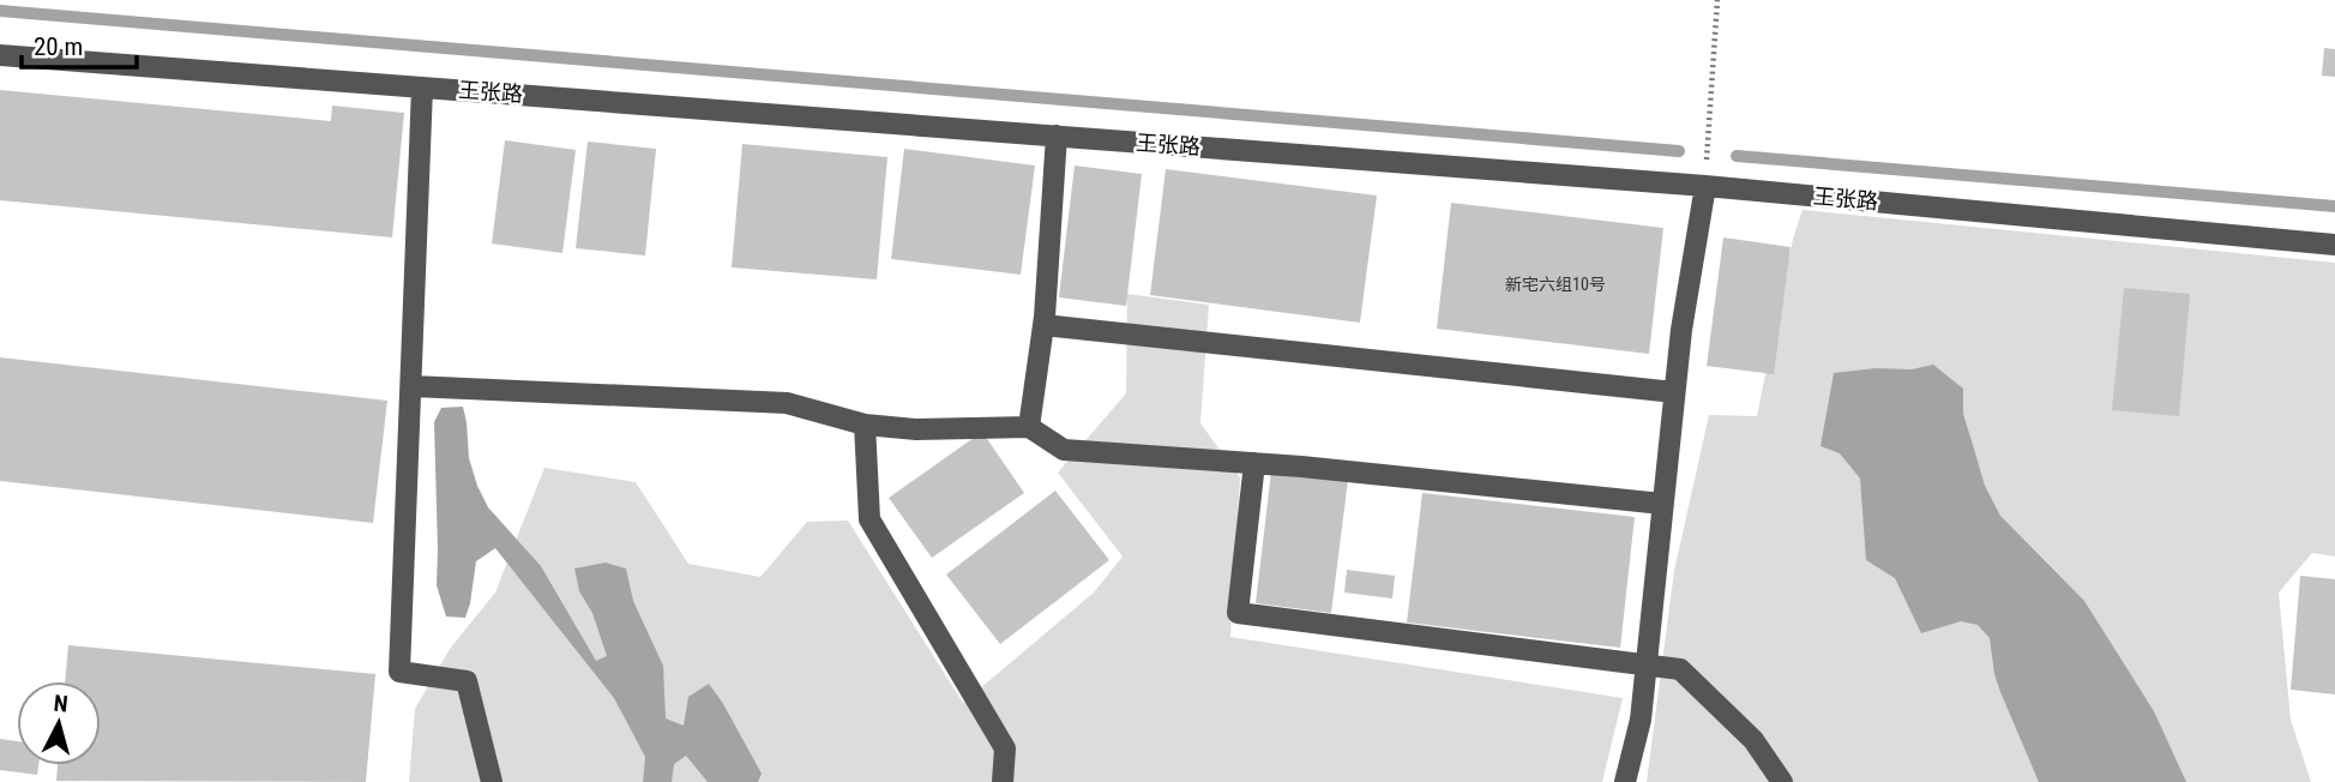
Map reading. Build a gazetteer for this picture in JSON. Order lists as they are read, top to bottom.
{
  "streets": {
    "street": ["王张路"]
  },
  "house_numbers": ["新宅六组10号"],
  "scale_bar": "20 m",
  "north": "top"
}
